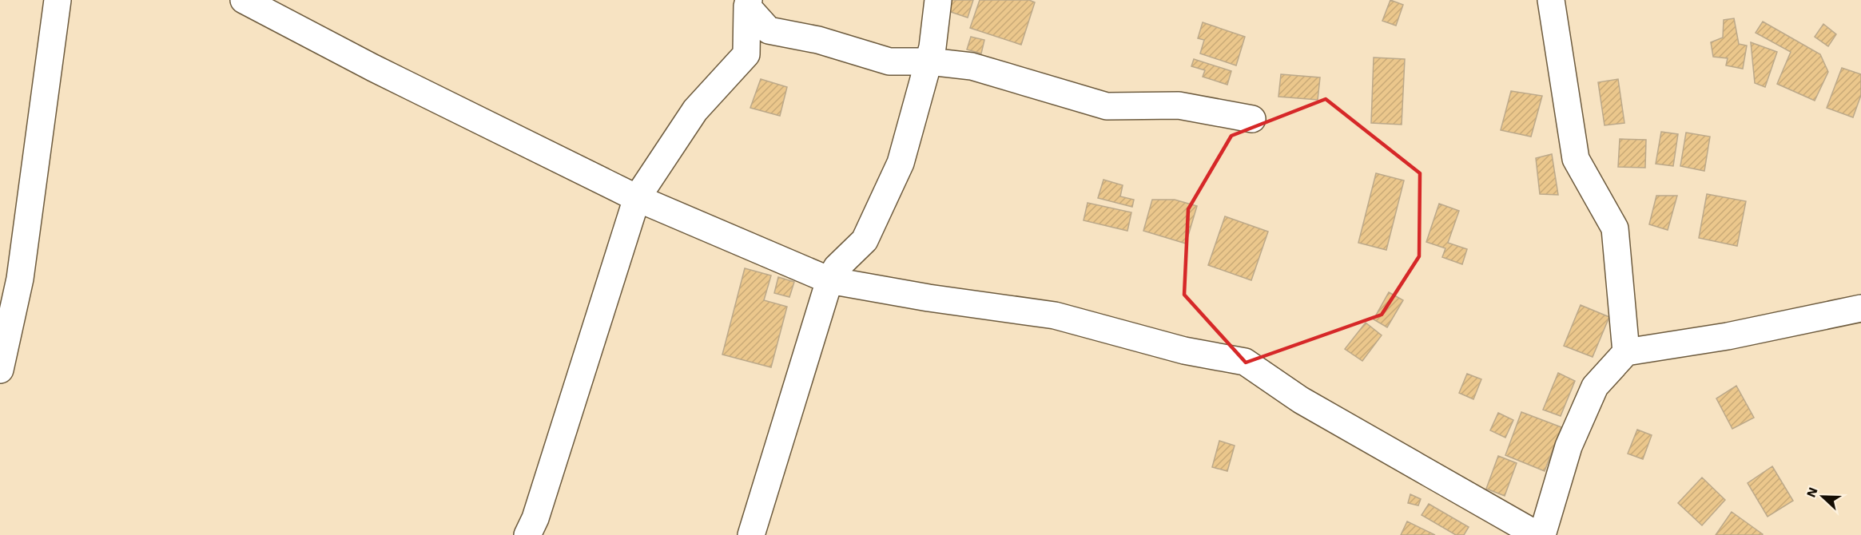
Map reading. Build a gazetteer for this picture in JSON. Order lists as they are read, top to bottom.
{
  "north": "left"
}
